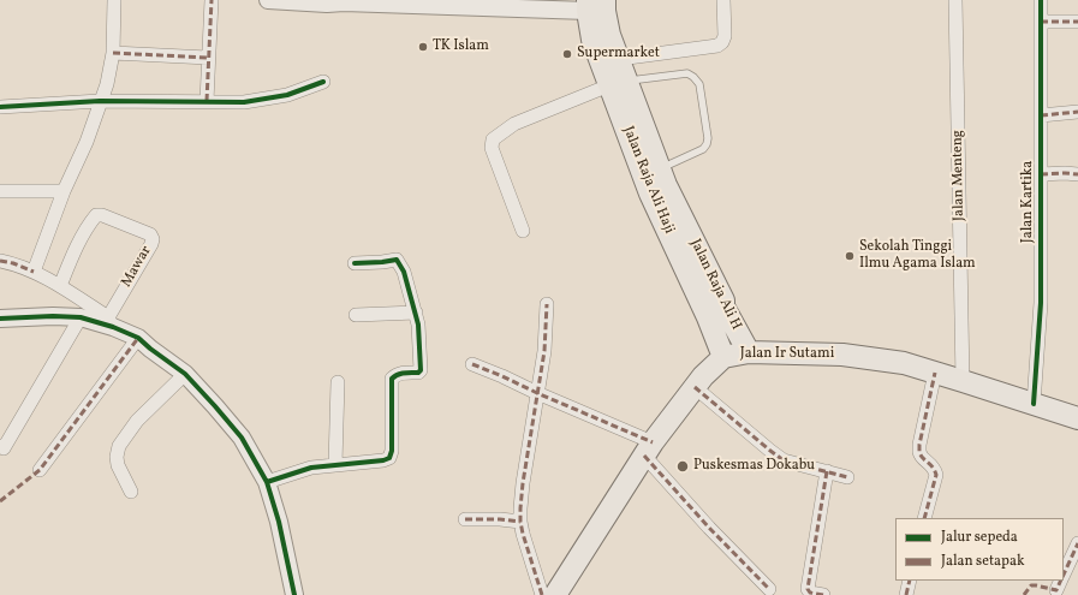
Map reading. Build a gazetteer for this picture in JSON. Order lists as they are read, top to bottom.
{
  "streets": {
    "main road": ["Jalan Raja Ali Haji", "Jalan Raja Ali H", "Jalan Ir Sutami"],
    "street": ["Jalan Menteng", "Jalan Kartika", "Mawar"]
  },
  "crossings": [
    ["Jalan Menteng", "Jalan Ir Sutami"],
    ["Jalan Raja Ali Haji", "Jalan Raja Ali H"],
    ["Jalan Raja Ali Haji", "Jalan Ir Sutami"],
    ["Jalan Kartika", "Jalan Ir Sutami"],
    ["Jalan Raja Ali H", "Jalan Ir Sutami"]
  ],
  "places": [
    "TK Islam",
    "Supermarket",
    "Sekolah Tinggi Ilmu Agama Islam",
    "Puskesmas Dokabu"
  ],
  "legend": ["Jalur sepeda", "Jalan setapak"]
}
